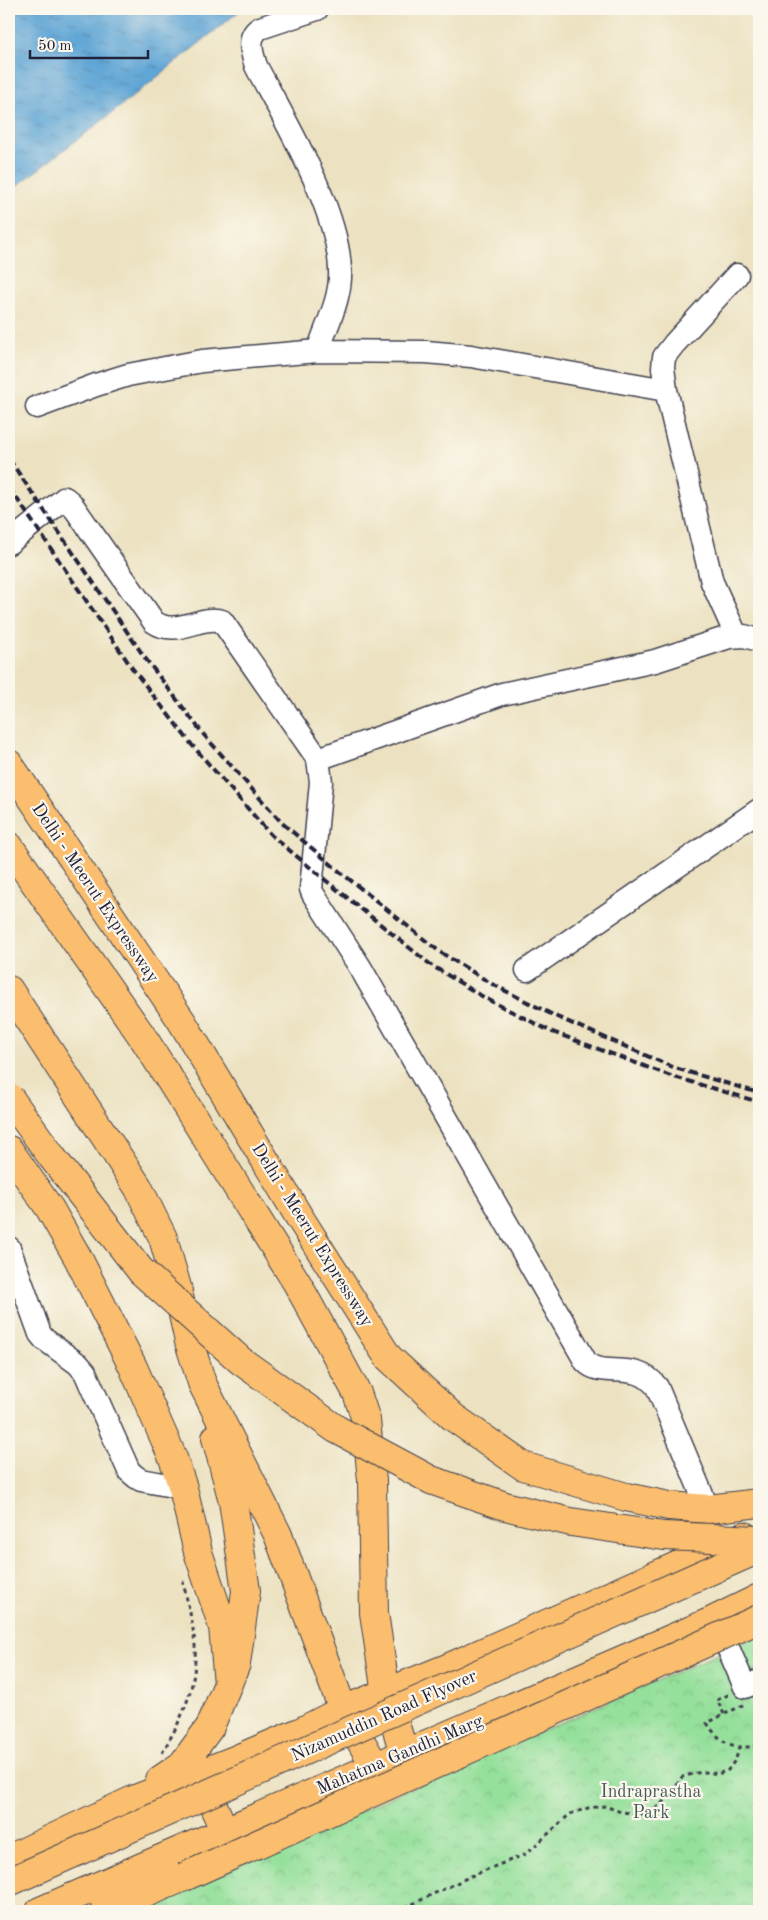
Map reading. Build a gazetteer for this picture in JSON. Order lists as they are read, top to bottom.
{
  "streets": {
    "highway": ["Delhi - Meerut Expressway", "Nizamuddin Road Flyover", "Mahatma Gandhi Marg"]
  },
  "parks": ["Indraprastha Park"],
  "scale_bar": "50 m"
}
